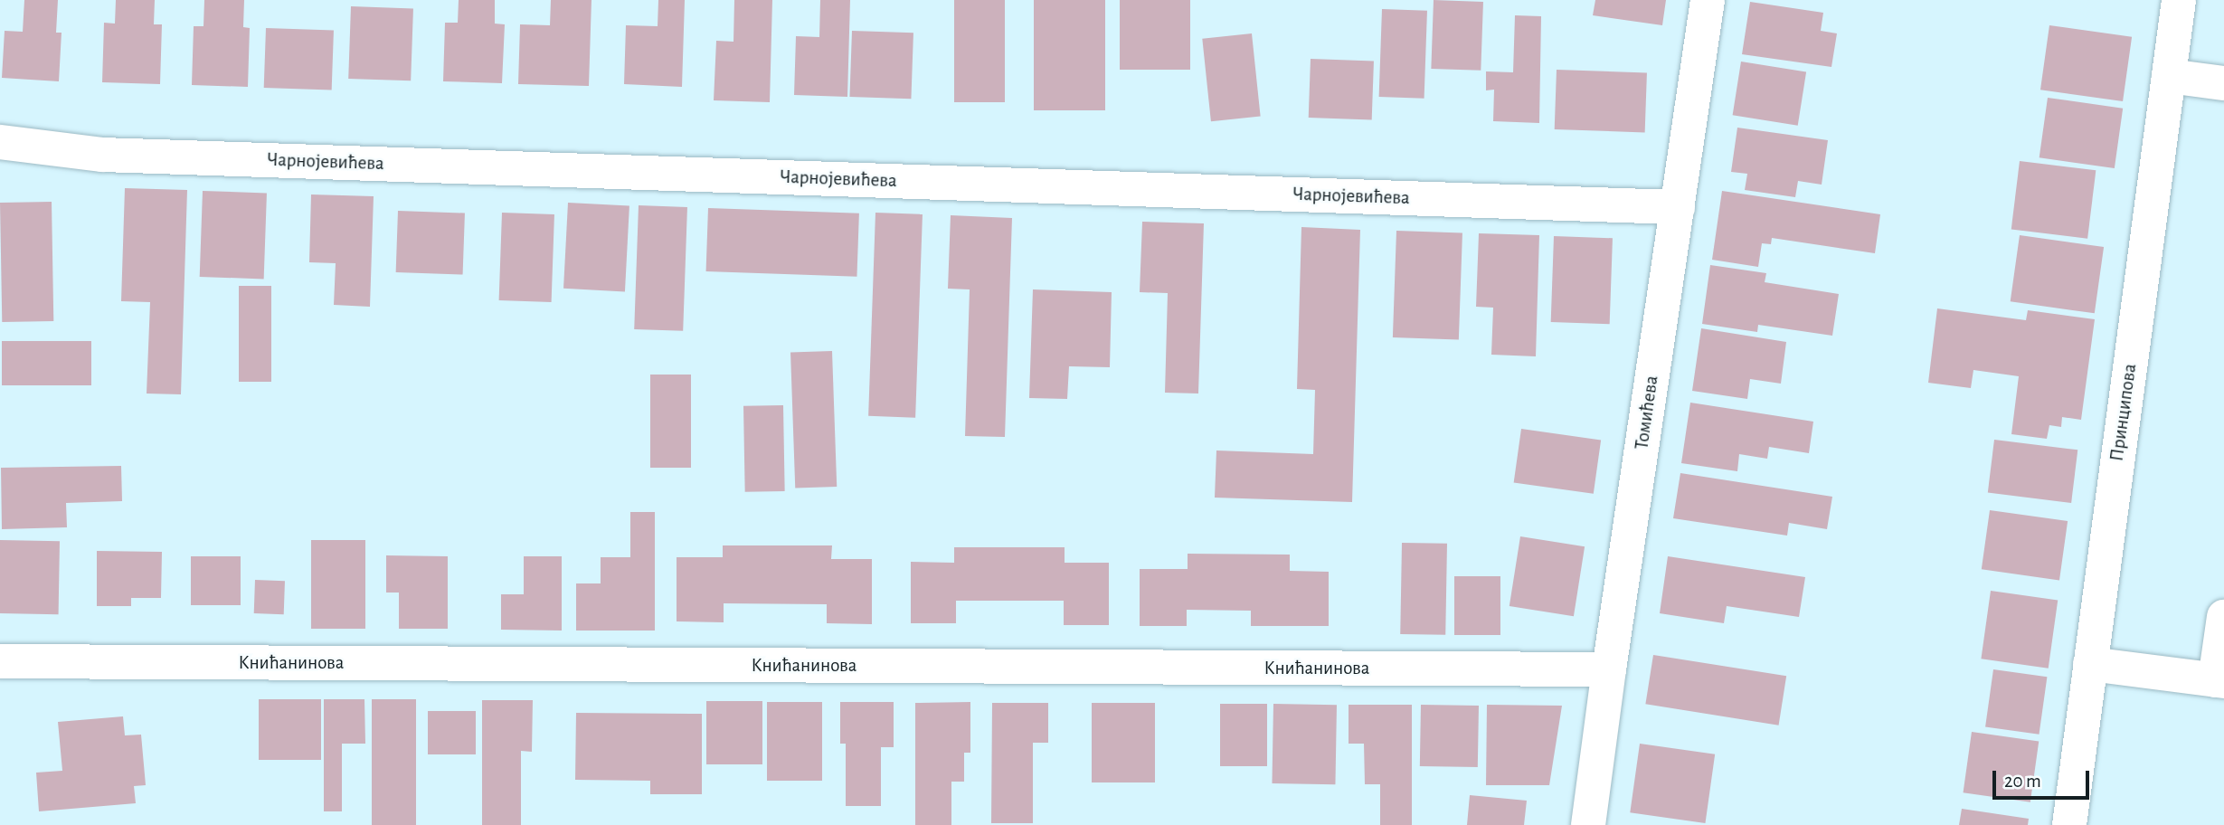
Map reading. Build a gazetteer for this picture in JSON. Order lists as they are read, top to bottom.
{
  "streets": {
    "street": [
      "Чарнојевићева",
      "Томићева",
      "Принципова",
      "Книћанинова"
    ]
  },
  "crossings": [
    ["Чарнојевићева", "Томићева"],
    ["Томићева", "Книћанинова"]
  ],
  "scale_bar": "20 m"
}
